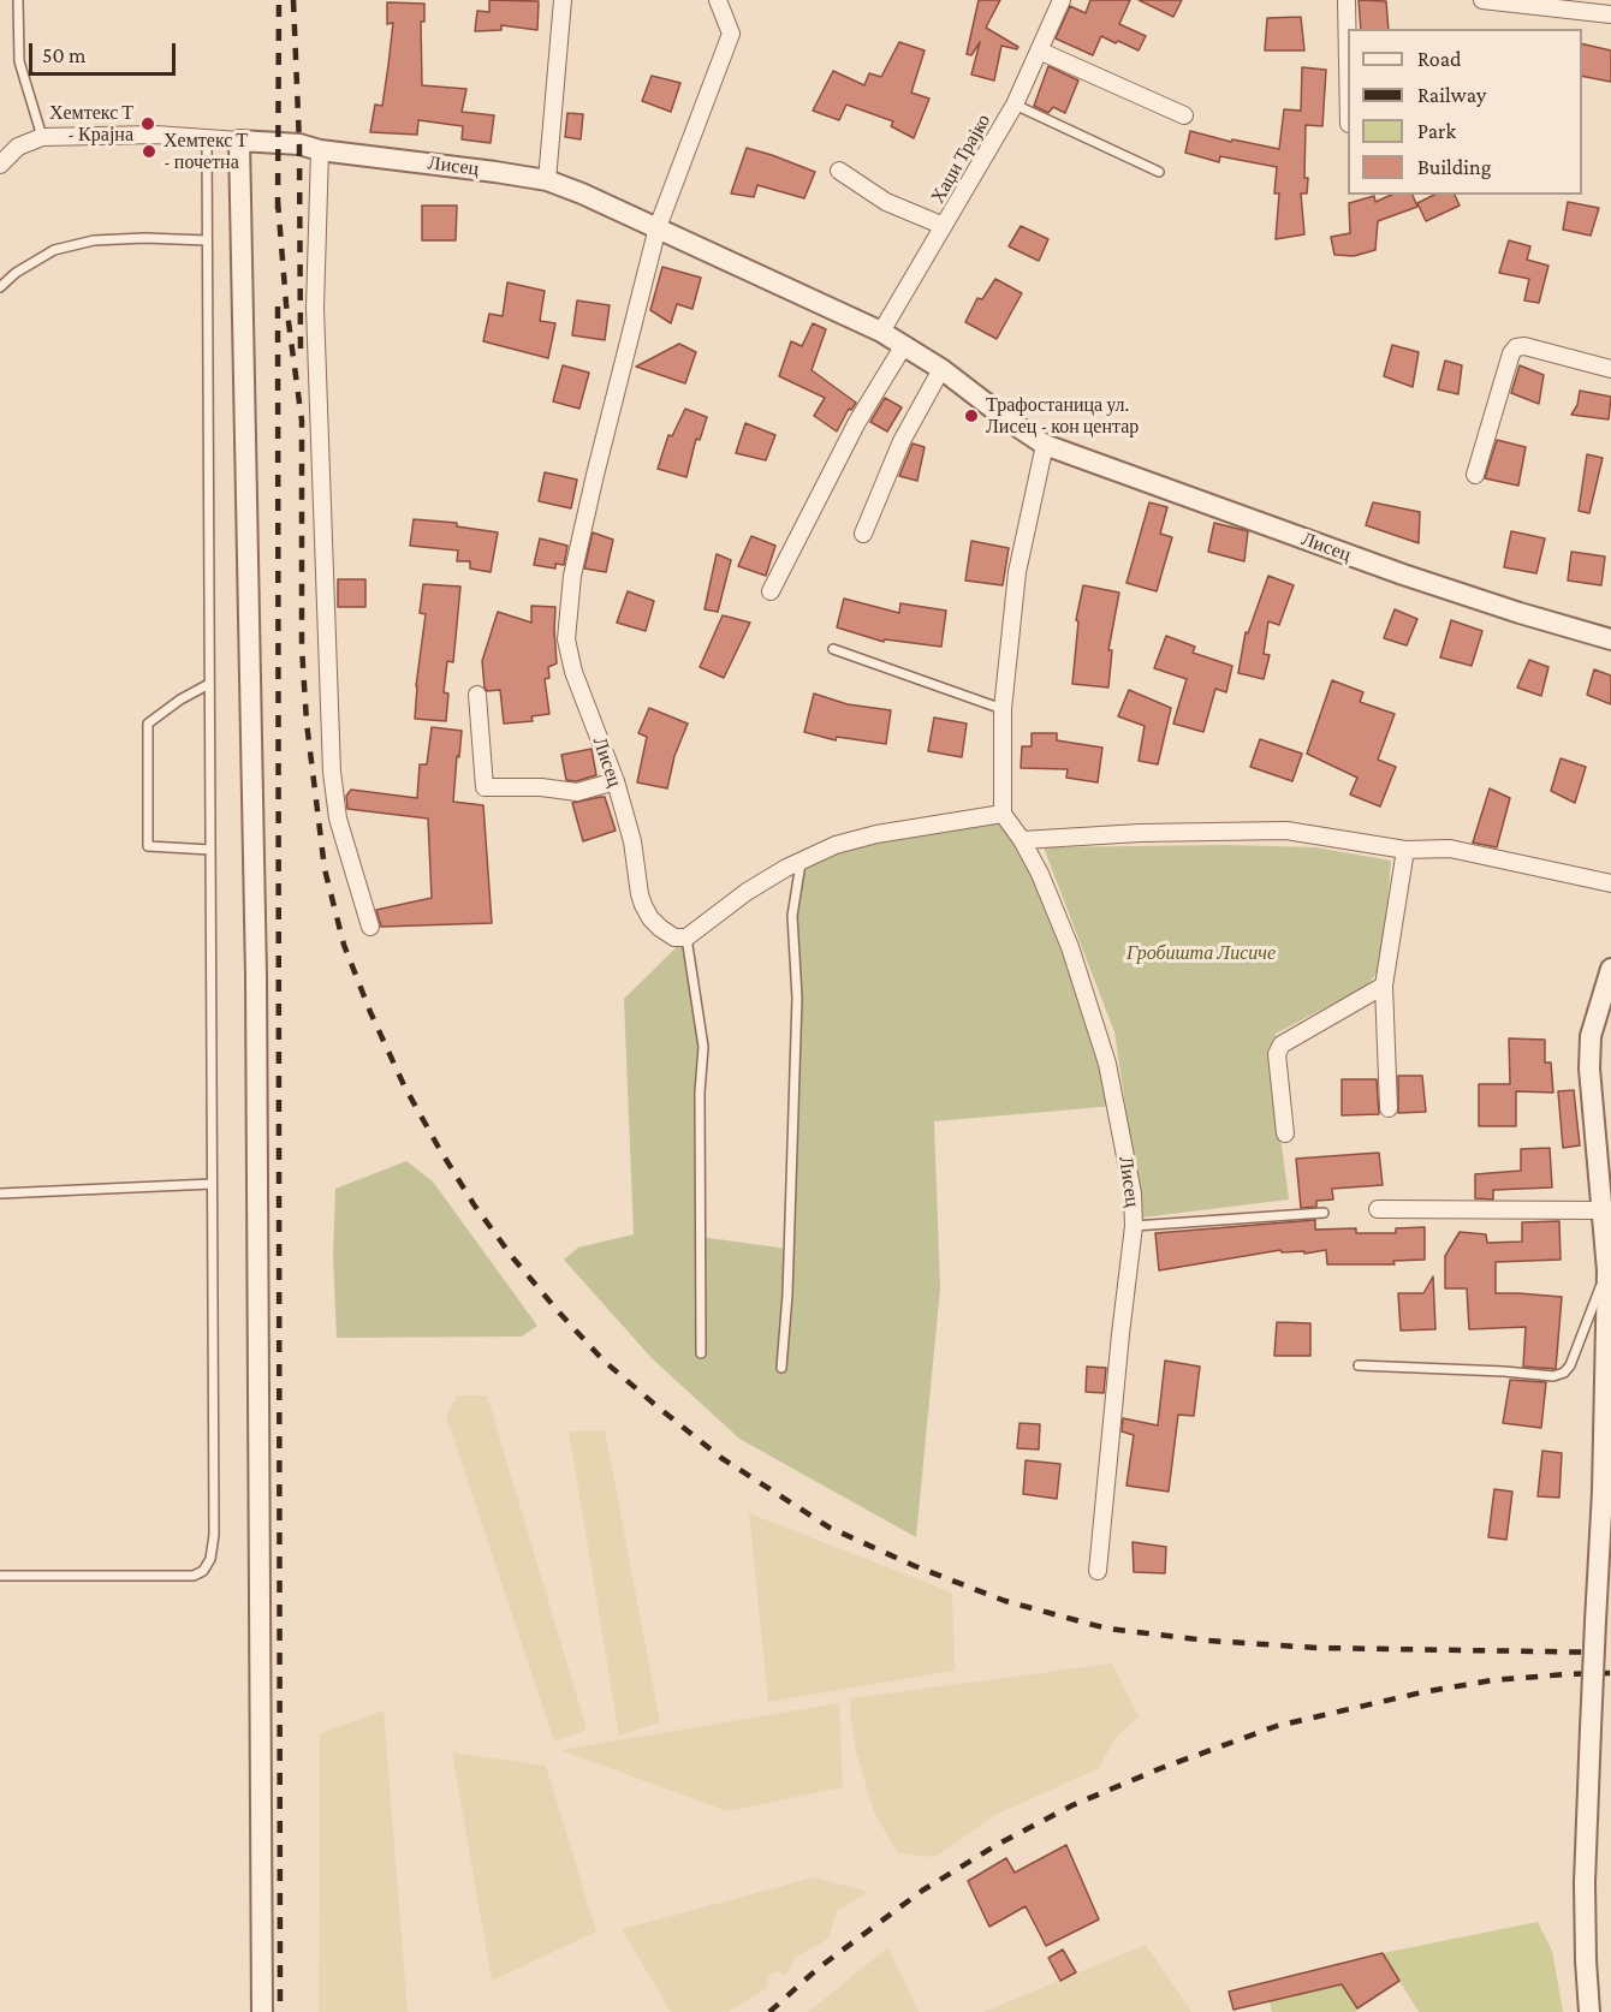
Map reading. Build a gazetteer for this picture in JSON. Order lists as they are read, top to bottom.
{
  "streets": {
    "street": ["Хаџи Трајко", "Лисец"]
  },
  "crossings": [
    ["Хаџи Трајко", "Лисец"]
  ],
  "parks": ["Гробишта Лисиче"],
  "places": ["Хемтекс Т - Крајна", "Хемтекс Т - почетна", "Трафостаница ул. Лисец - кон центар"],
  "legend": [
    "Road",
    "Railway",
    "Park",
    "Building"
  ],
  "scale_bar": "50 m"
}
